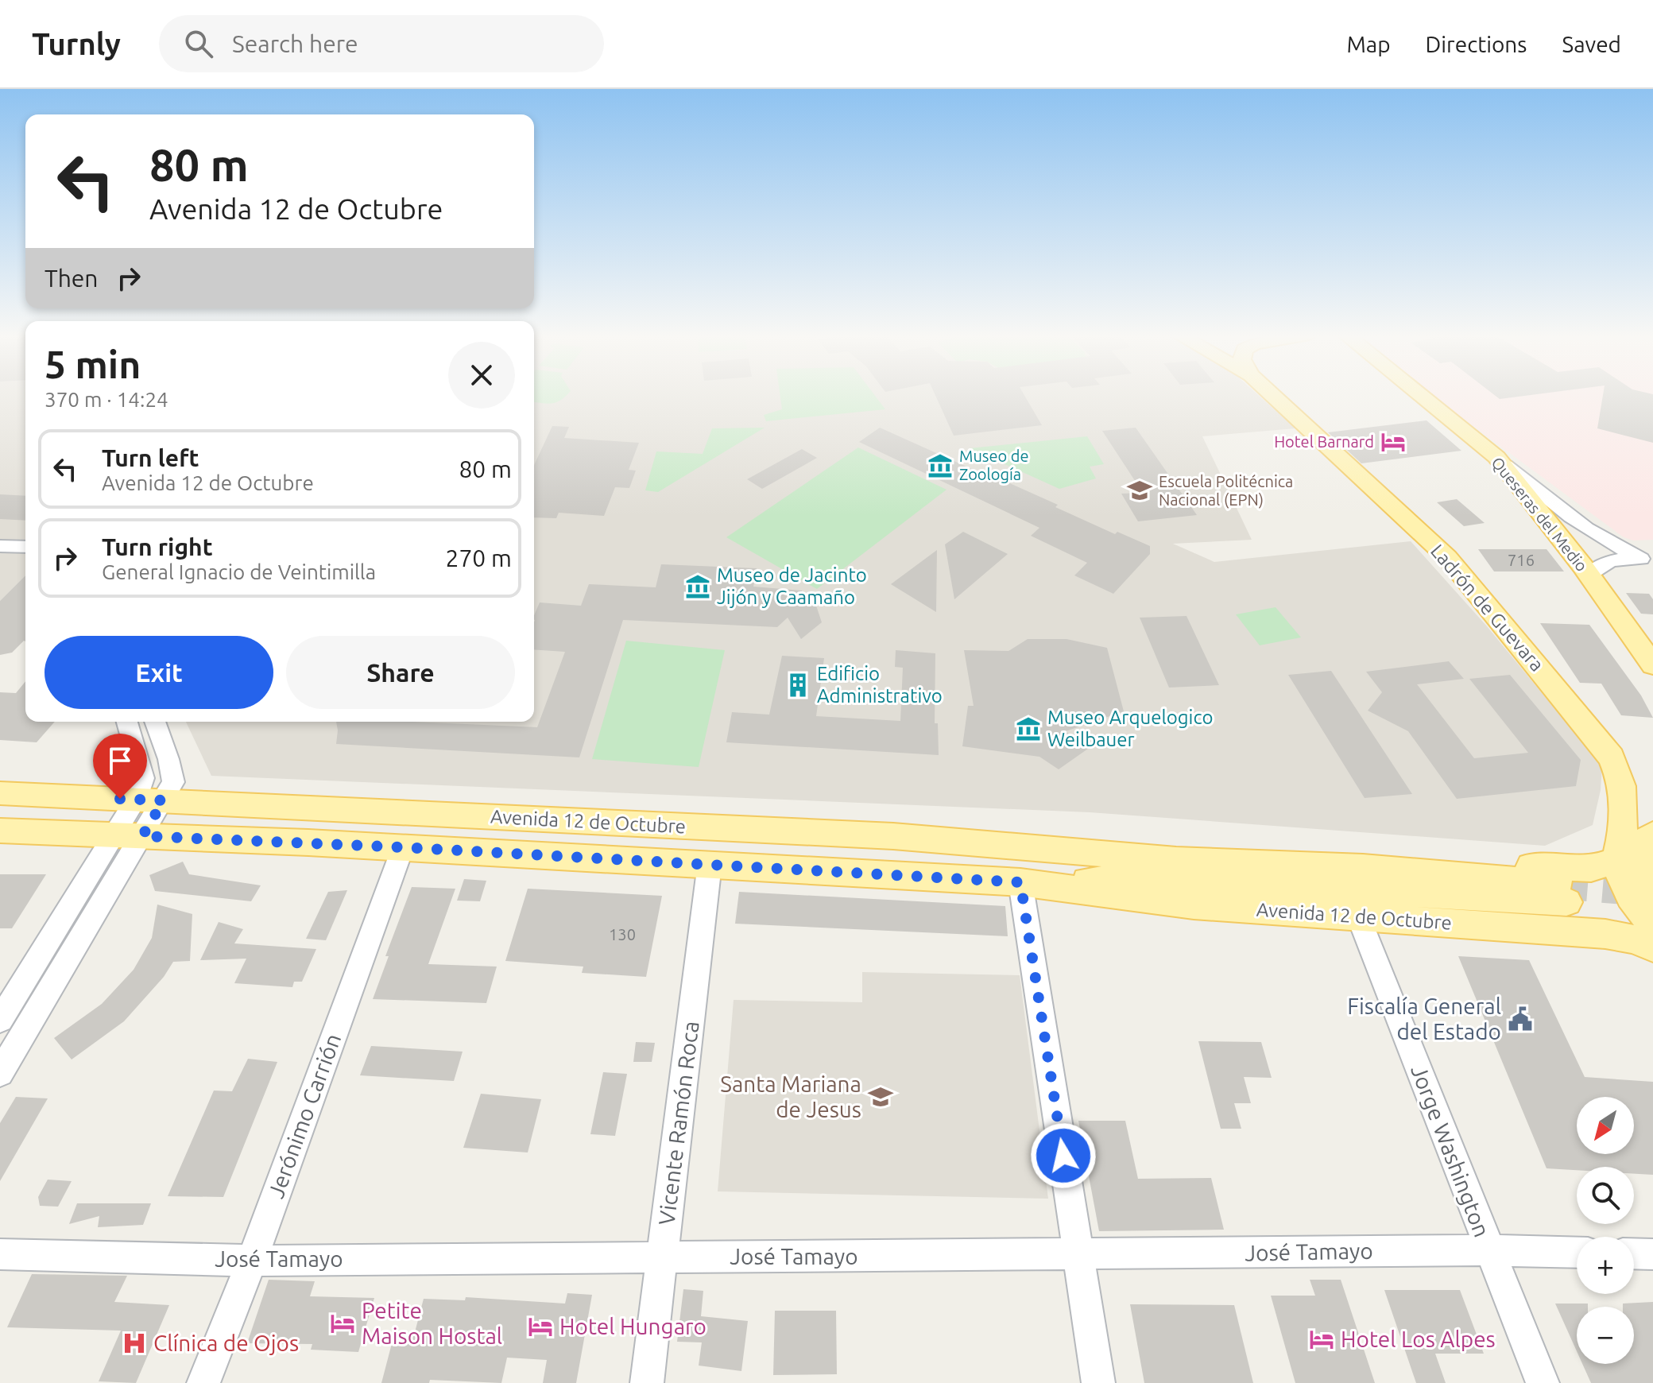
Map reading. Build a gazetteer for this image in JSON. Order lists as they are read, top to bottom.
{
  "streets": {
    "main road": ["Queseras del Medio", "Ladrón de Guevara", "Avenida 12 de Octubre"],
    "street": [
      "Jerónimo Carrión",
      "Vicente Ramón Roca",
      "Jorge Washington",
      "José Tamayo"
    ]
  },
  "crossings": [
    ["Ladrón de Guevara", "Avenida 12 de Octubre"],
    ["Avenida 12 de Octubre", "Jerónimo Carrión"],
    ["Avenida 12 de Octubre", "Vicente Ramón Roca"],
    ["Avenida 12 de Octubre", "Jorge Washington"],
    ["Jerónimo Carrión", "José Tamayo"],
    ["Vicente Ramón Roca", "José Tamayo"],
    ["Jorge Washington", "José Tamayo"]
  ],
  "places": {
    "hotel": [
      "Hotel Barnard",
      "Petite Maison Hostal",
      "Hotel Hungaro",
      "Hotel Los Alpes"
    ],
    "museum": ["Museo de Zoología", "Museo de Jacinto Jijón y Caamaño", "Museo Arquelogico Weilbauer"],
    "school or university": ["Escuela Politécnica Nacional (EPN)", "Santa Mariana de Jesus"],
    "building": ["Edificio Administrativo"],
    "public building": ["Fiscalía General del Estado"],
    "hospital": ["Clínica de Ojos"]
  },
  "house_numbers": ["716", "130"],
  "north": "bottom left",
  "page": {
    "header": "Turnly",
    "search": "Search here",
    "nav": ["Map", "Directions", "Saved"],
    "turn": ["80 m", "Avenida 12 de Octubre"],
    "then": "Then",
    "heading": ["5 min", "370 m · 14:24"],
    "list": [
      {
        "name": "Turn left",
        "note": "Avenida 12 de Octubre",
        "value": "80 m"
      },
      {
        "name": "Turn right",
        "note": "General Ignacio de Veintimilla",
        "value": "270 m"
      }
    ],
    "buttons": ["Exit", "Share"],
    "map_buttons": ["+", "−"]
  }
}
